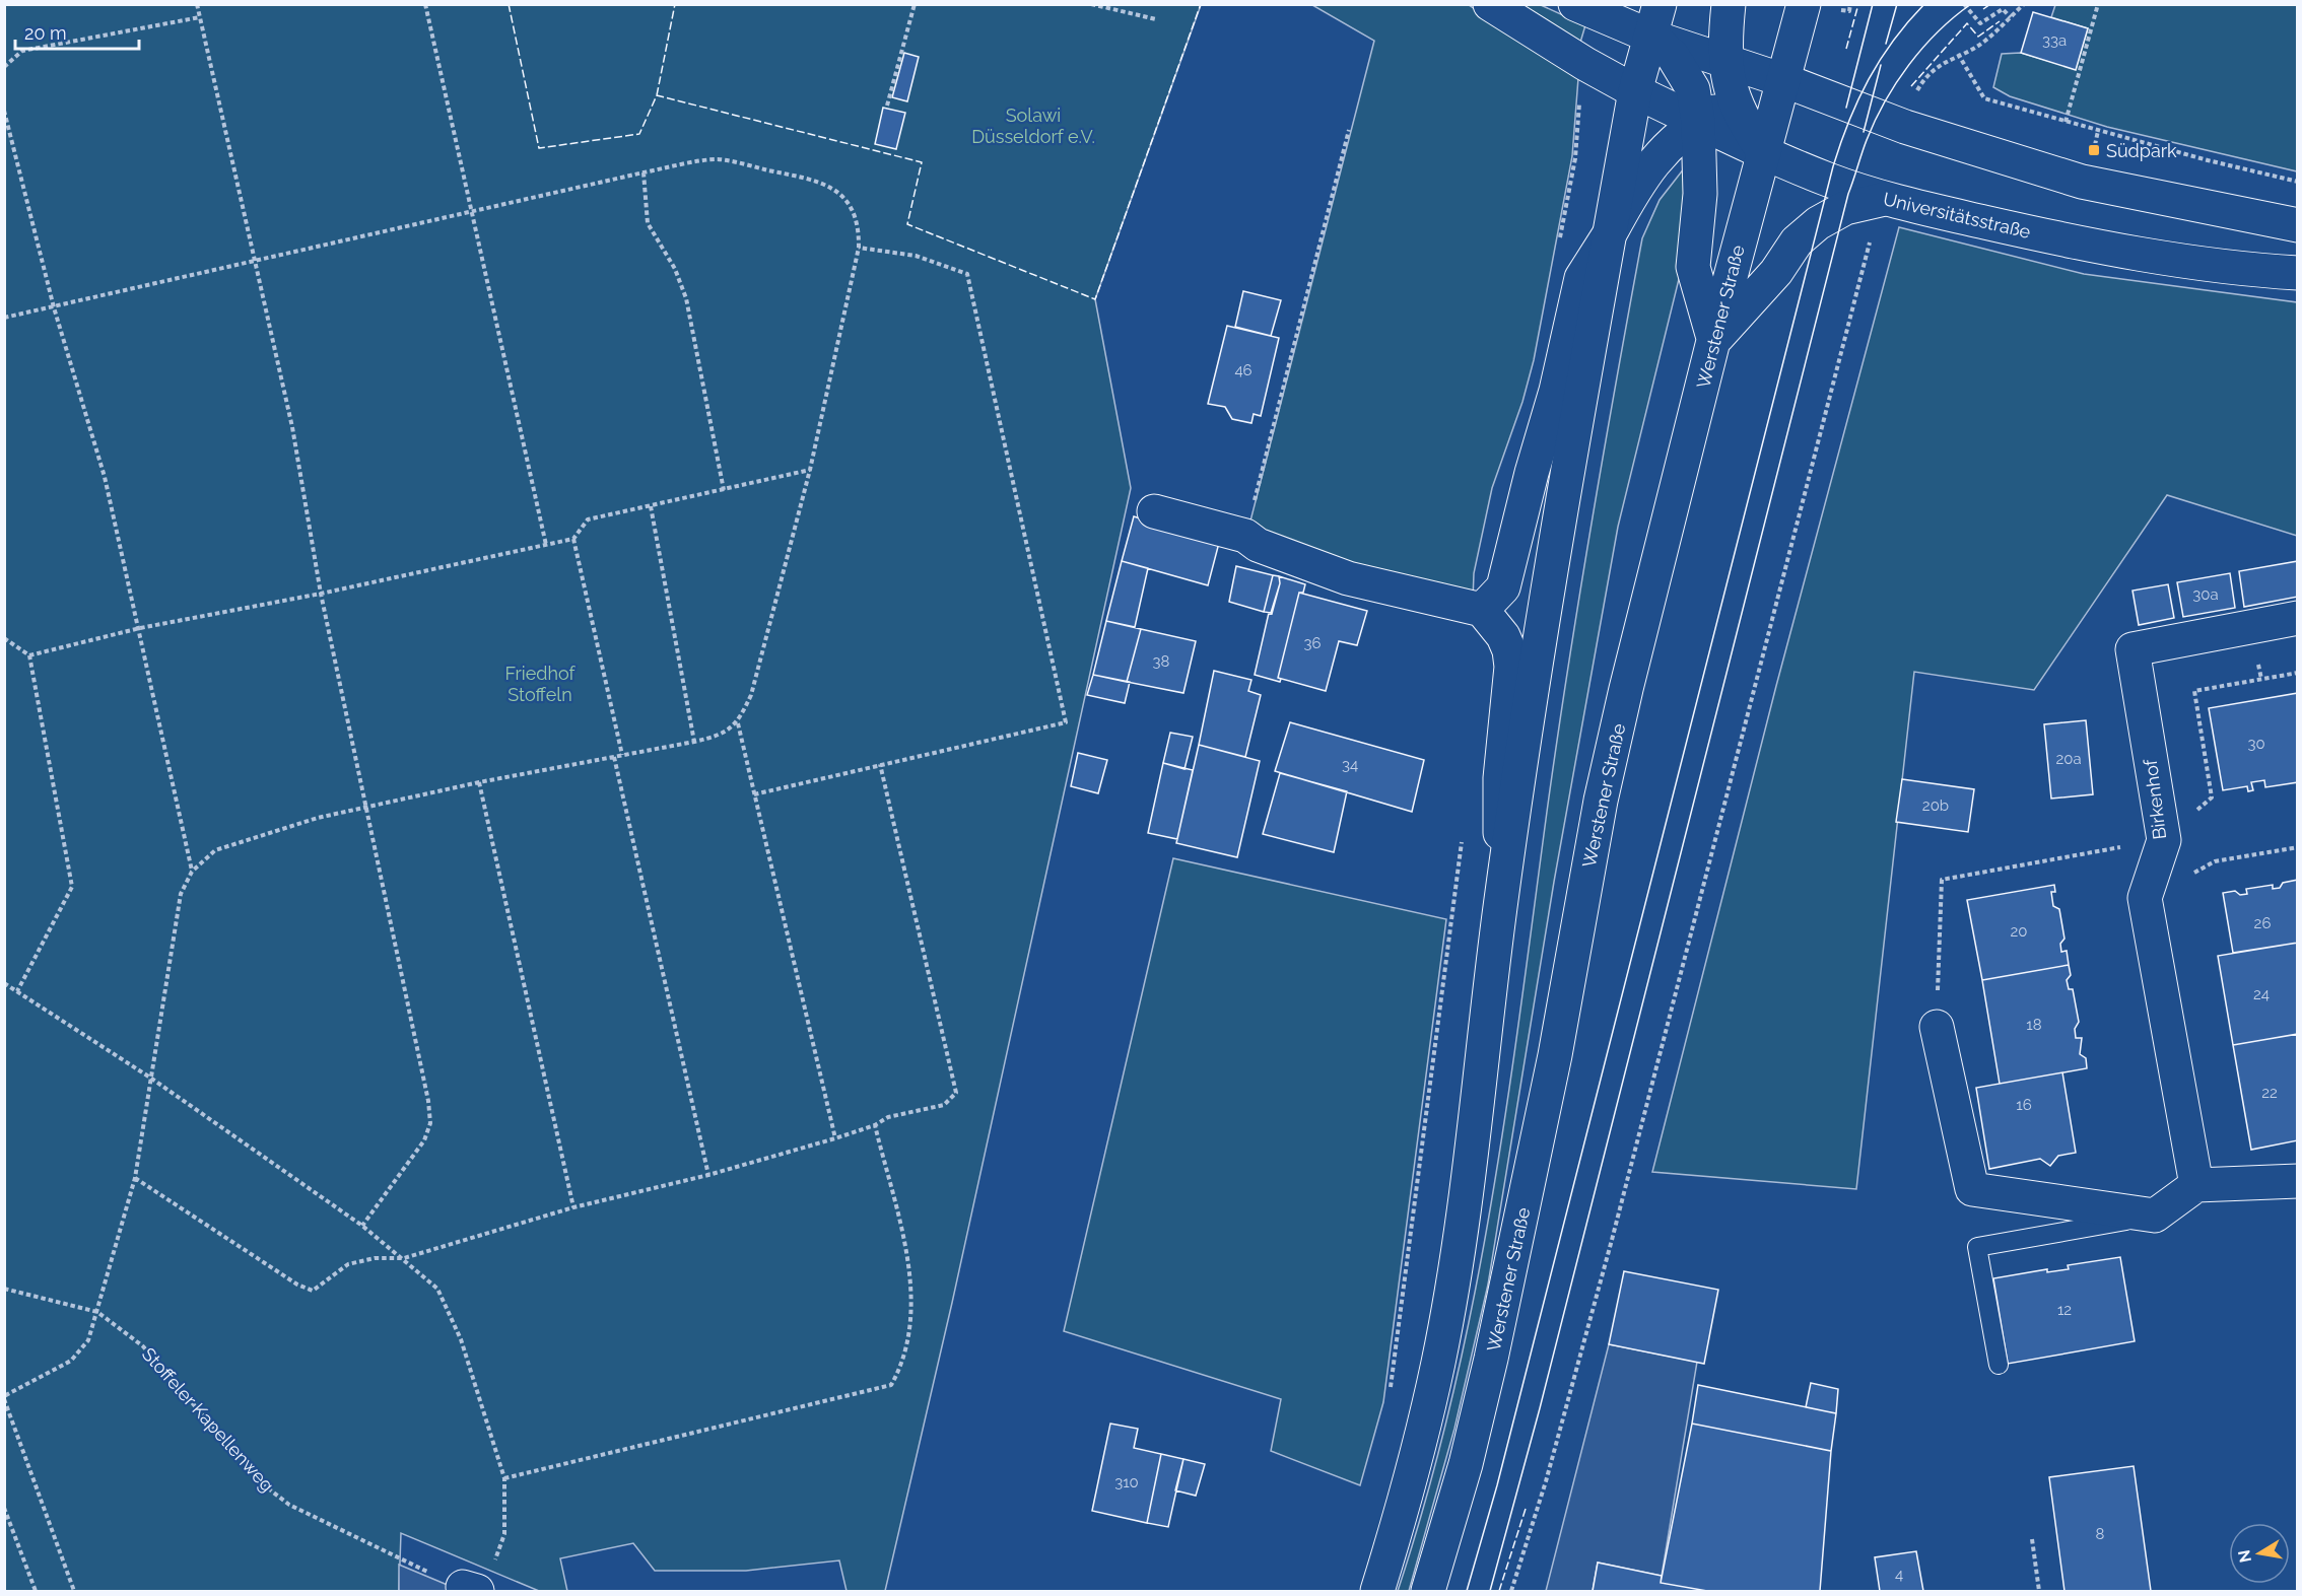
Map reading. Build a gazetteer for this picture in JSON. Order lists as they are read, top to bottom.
{
  "streets": {
    "street": ["Universitätsstraße", "Werstener Straße", "Birkenhof"],
    "path": ["Stoffeler Kapellenweg"]
  },
  "crossings": [
    ["Universitätsstraße", "Werstener Straße"]
  ],
  "parks": ["Solawi Düsseldorf e.V.", "Friedhof Stoffeln"],
  "places": {
    "transit": ["Südpark"]
  },
  "house_numbers": [
    "33a",
    "46",
    "30a",
    "36",
    "38",
    "30",
    "20a",
    "34",
    "20b",
    "26",
    "20",
    "24",
    "18",
    "22",
    "16",
    "12",
    "310",
    "8",
    "4"
  ],
  "scale_bar": "20 m",
  "north": "left"
}
